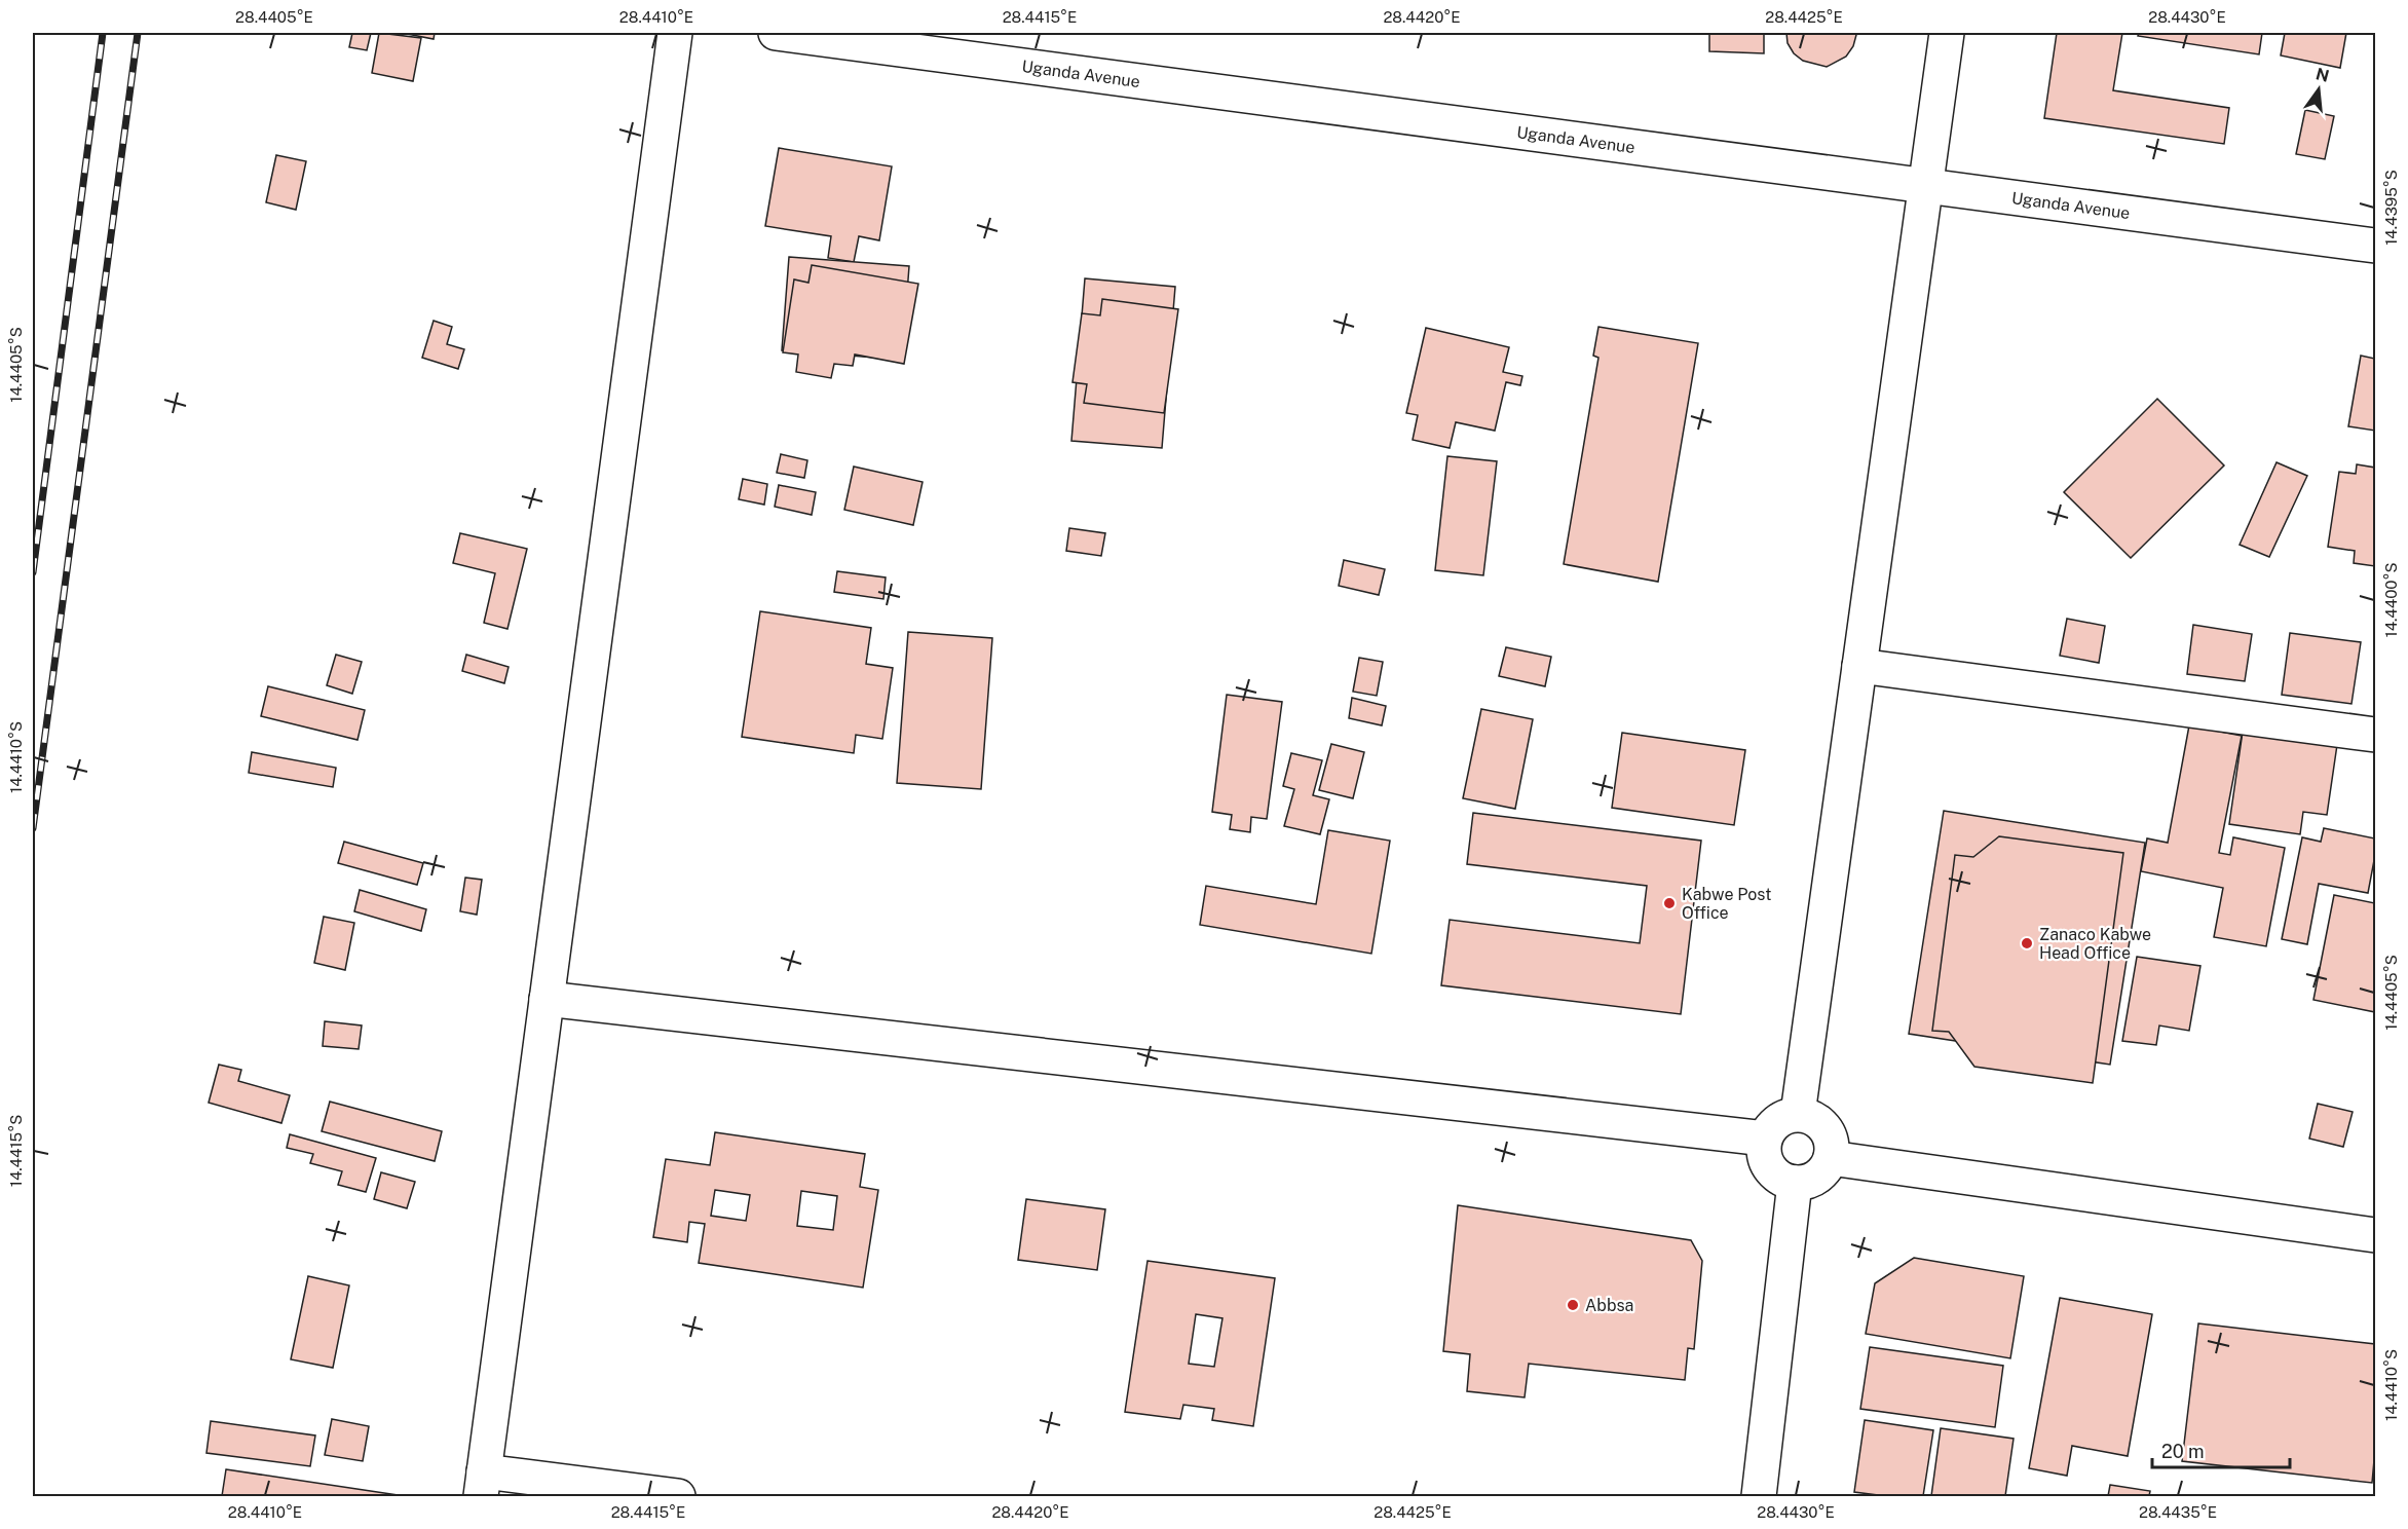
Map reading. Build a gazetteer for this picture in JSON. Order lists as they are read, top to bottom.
{
  "streets": {
    "street": ["Uganda Avenue"]
  },
  "places": ["Kabwe Post Office", "Zanaco Kabwe Head Office", "Abbsa"],
  "scale_bar": "20 m",
  "north": "top",
  "coordinates": [
    "28.4405°E",
    "28.4410°E",
    "28.4415°E",
    "28.4420°E",
    "28.4425°E",
    "28.4430°E",
    "14.4395°S",
    "14.4405°S",
    "14.4400°S",
    "14.4410°S",
    "14.4415°S",
    "28.4435°E"
  ]
}
